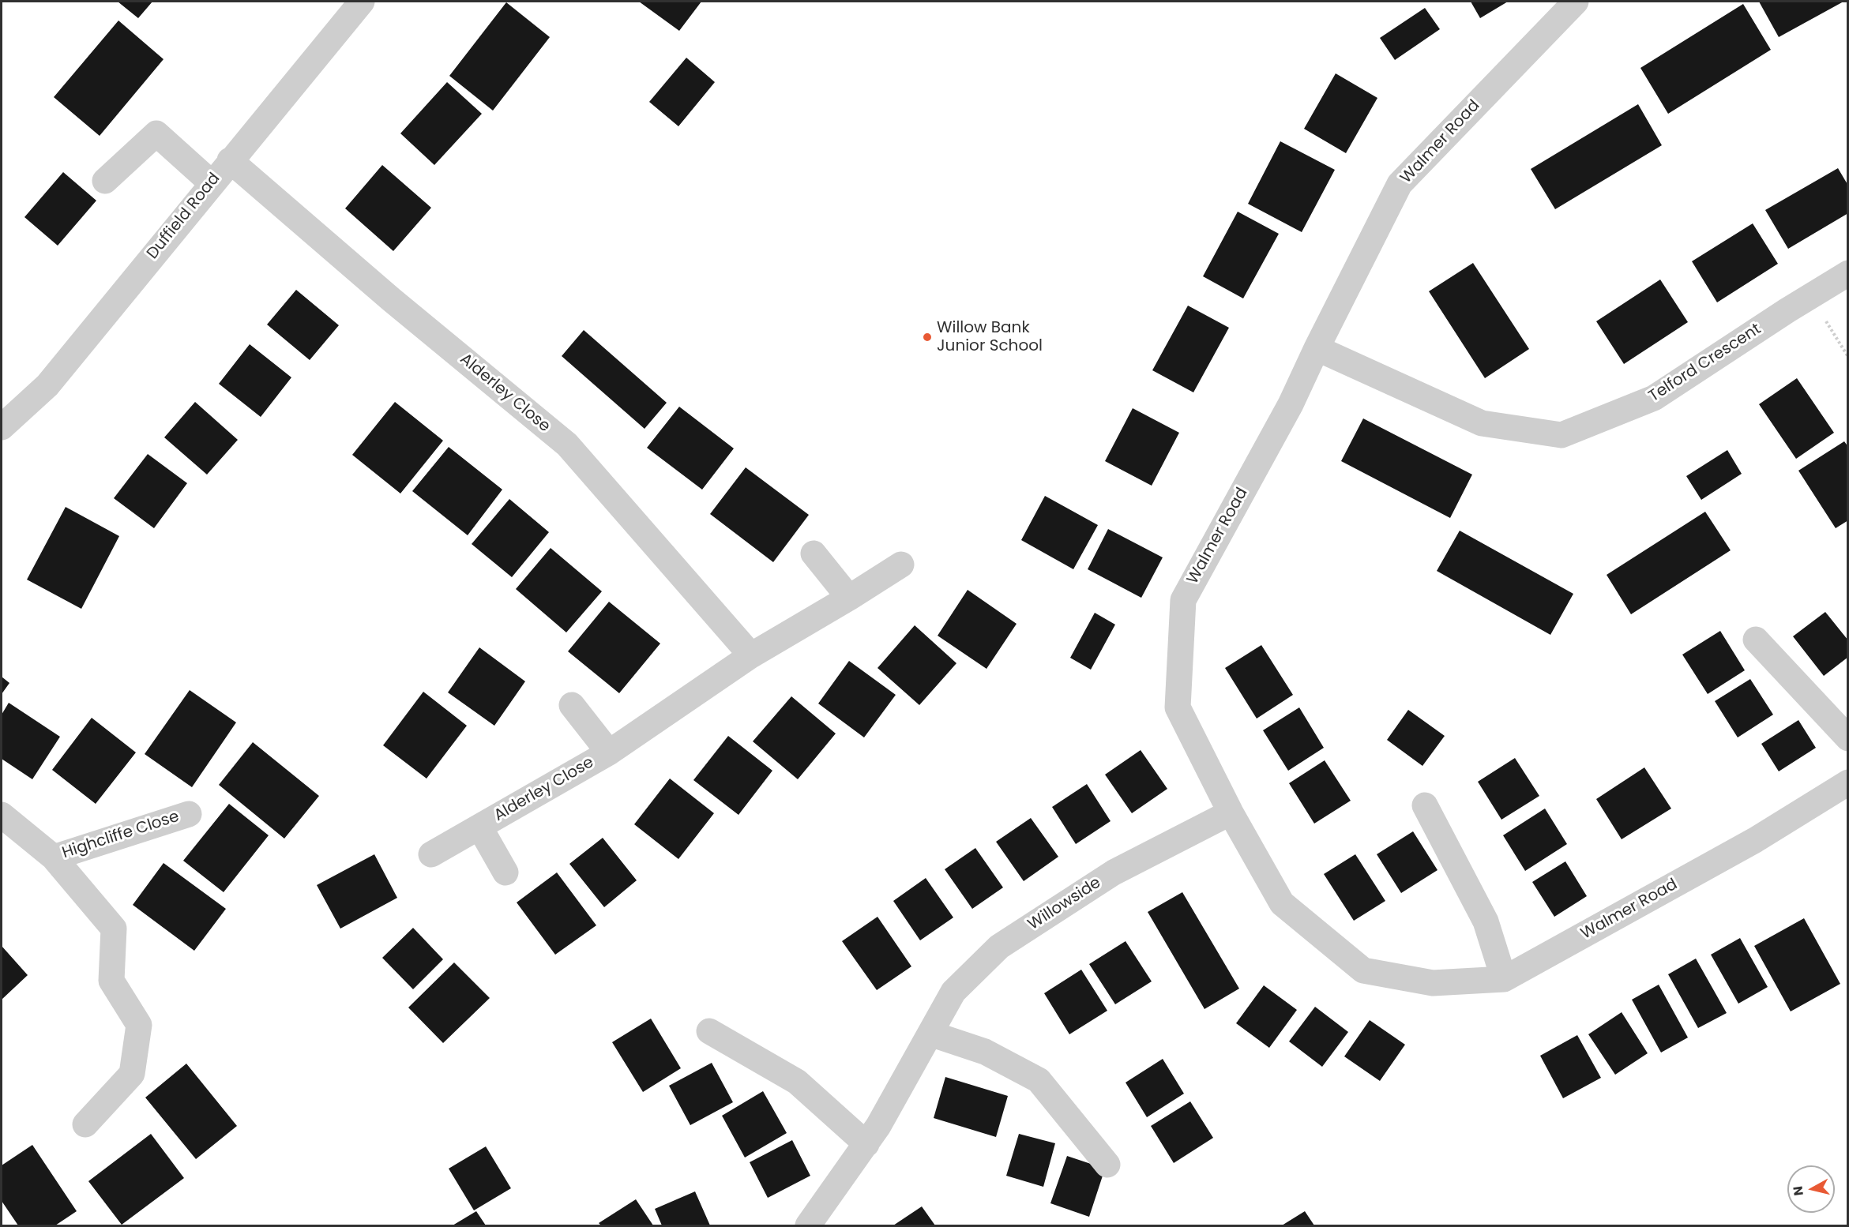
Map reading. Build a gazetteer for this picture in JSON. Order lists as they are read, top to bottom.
{
  "streets": {
    "street": [
      "Walmer Road",
      "Duffield Road",
      "Telford Crescent",
      "Alderley Close",
      "Highcliffe Close",
      "Willowside"
    ]
  },
  "crossings": [
    ["Walmer Road", "Telford Crescent"],
    ["Walmer Road", "Willowside"],
    ["Duffield Road", "Alderley Close"]
  ],
  "places": ["Willow Bank Junior School"],
  "north": "left"
}
